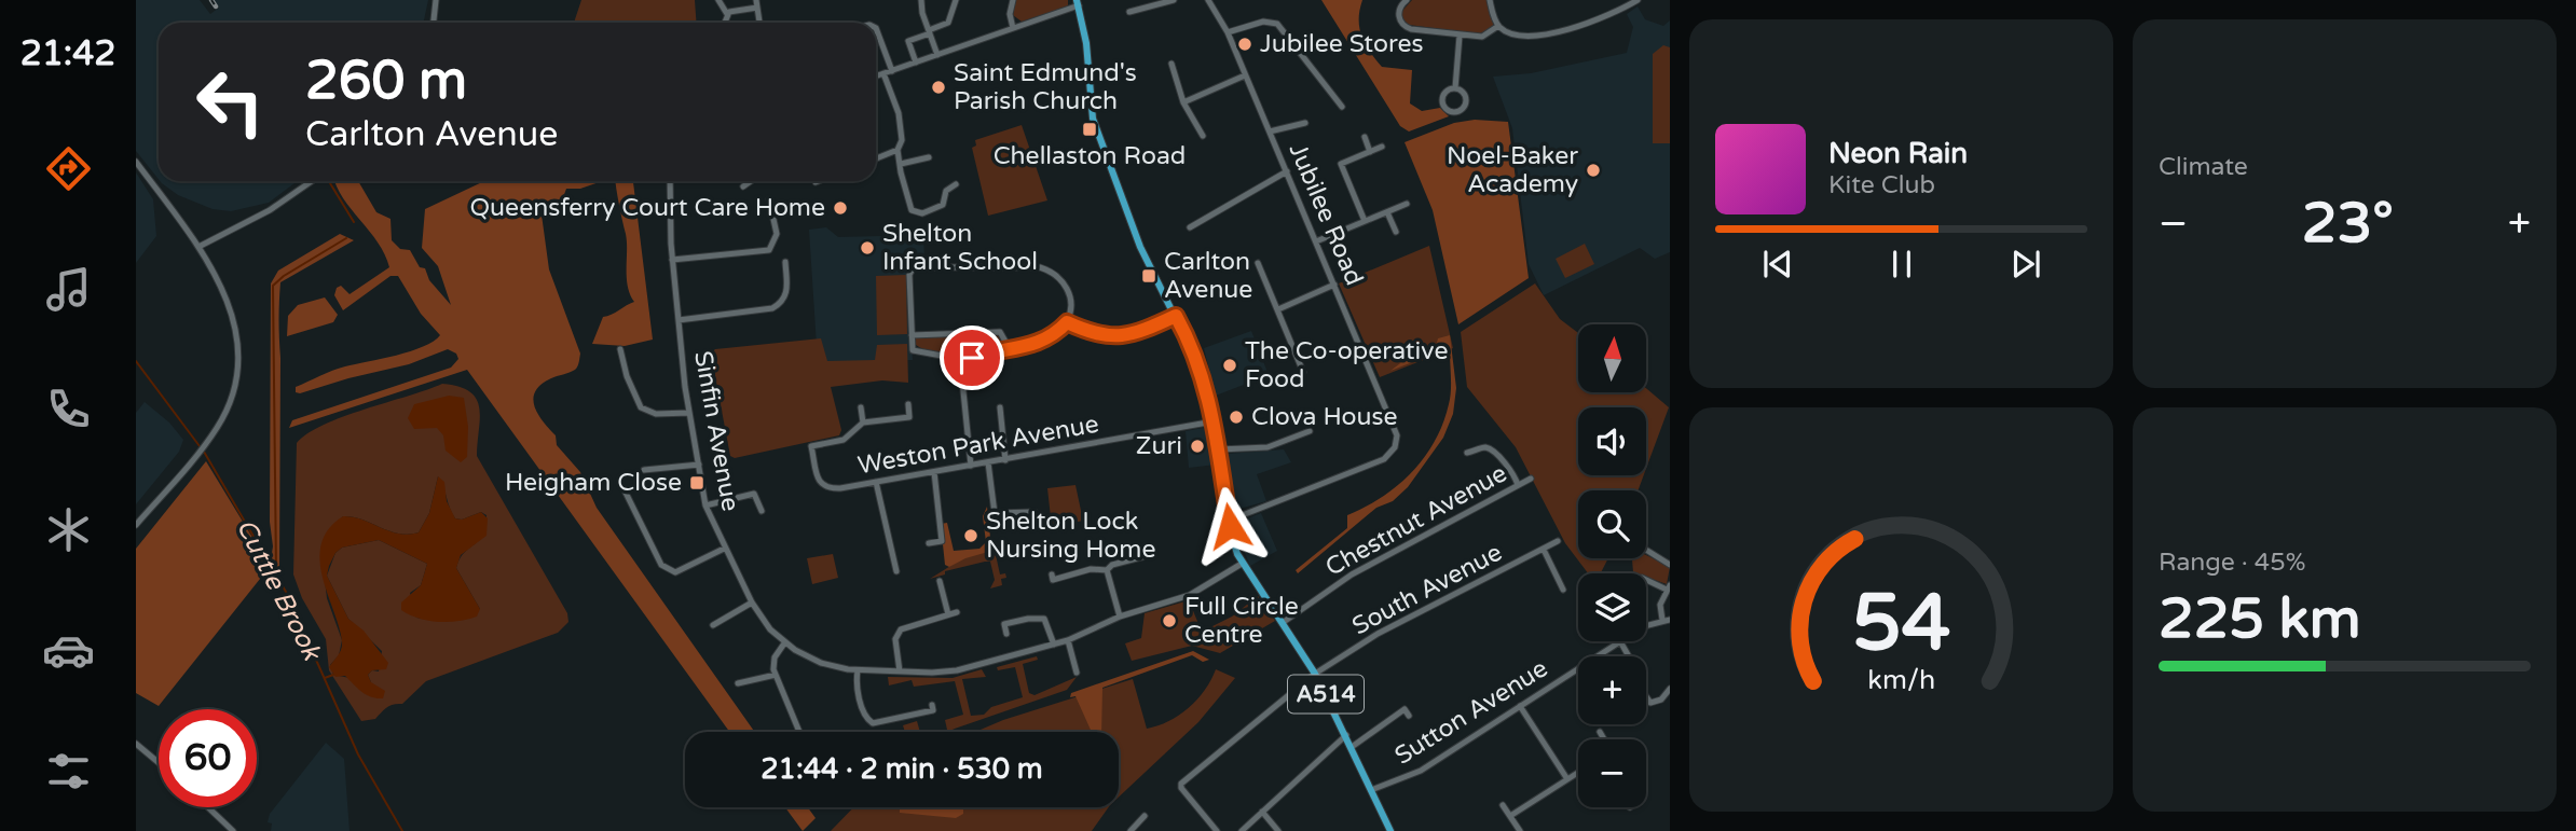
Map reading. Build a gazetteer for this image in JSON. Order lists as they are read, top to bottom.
{
  "streets": {
    "main road": ["A514"],
    "street": [
      "Jubilee Road",
      "Sinfin Avenue",
      "Weston Park Avenue",
      "Chestnut Avenue",
      "South Avenue",
      "Sutton Avenue"
    ]
  },
  "crossings": [
    ["Jubilee Road", "A514"],
    ["Sinfin Avenue", "A514"],
    ["Weston Park Avenue", "A514"],
    ["Chestnut Avenue", "A514"],
    ["South Avenue", "A514"],
    ["A514", "Sutton Avenue"]
  ],
  "water": ["Cuttle Brook"],
  "places": {
    "other": [
      "Jubilee Stores",
      "Saint Edmund's Parish Church",
      "Noel-Baker Academy",
      "Queensferry Court Care Home",
      "Shelton Infant School",
      "The Co-operative Food",
      "Clova House",
      "Zuri",
      "Shelton Lock Nursing Home",
      "Full Circle Centre"
    ],
    "transit": ["Chellaston Road", "Carlton Avenue", "Heigham Close"]
  },
  "north": "top",
  "page": {
    "tabs": "21:42",
    "tile": [
      "Climate",
      ["Range · 45%", "225 km"]
    ],
    "turn": ["260 m", "Carlton Avenue"],
    "song": ["Neon Rain", "Kite Club"],
    "heat": ["−", "23°", "+"],
    "map_buttons": ["+", "−"],
    "limit": "60",
    "trip": "21:44 · 2 min · 530 m",
    "gauge": ["54", "km/h"]
  }
}
